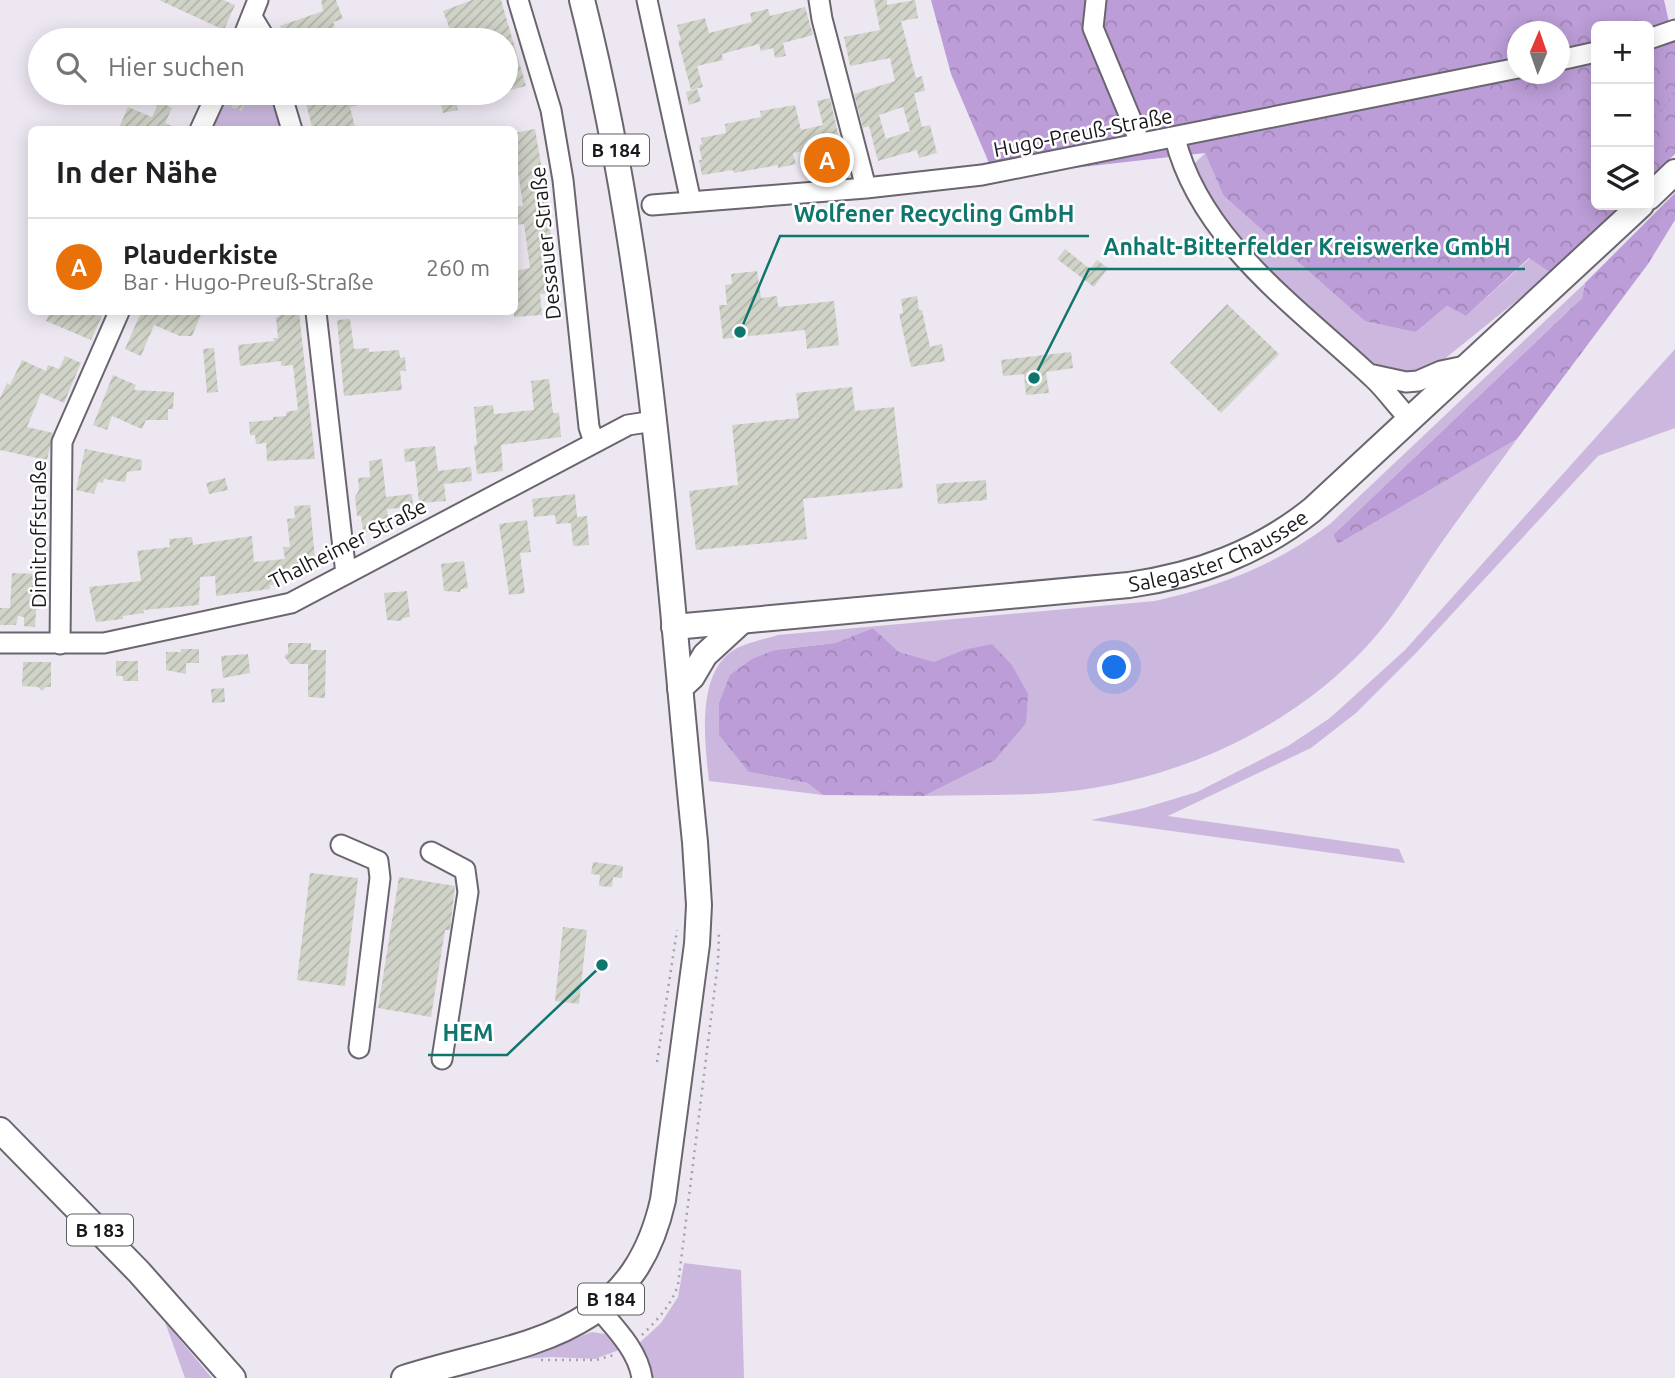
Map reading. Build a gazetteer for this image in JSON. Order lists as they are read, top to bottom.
{
  "streets": {
    "main road": ["B 184", "Salegaster Chaussee", "B 183"],
    "street": [
      "Hugo-Preuß-Straße",
      "Dessauer Straße",
      "Dimitroffstraße",
      "Thalheimer Straße"
    ]
  },
  "crossings": [
    ["B 184", "Thalheimer Straße"],
    ["B 184", "Salegaster Chaussee"],
    ["Dessauer Straße", "Thalheimer Straße"],
    ["Dimitroffstraße", "Thalheimer Straße"]
  ],
  "places": ["Wolfener Recycling GmbH", "Anhalt-Bitterfelder Kreiswerke GmbH", "HEM"],
  "north": "top",
  "page": {
    "map_buttons": ["+", "−"],
    "search": "Hier suchen",
    "heading": "In der Nähe",
    "pins": "A",
    "list": [
      {
        "mark": "A",
        "name": "Plauderkiste",
        "note": "Bar · Hugo-Preuß-Straße",
        "value": "260 m"
      }
    ]
  }
}
